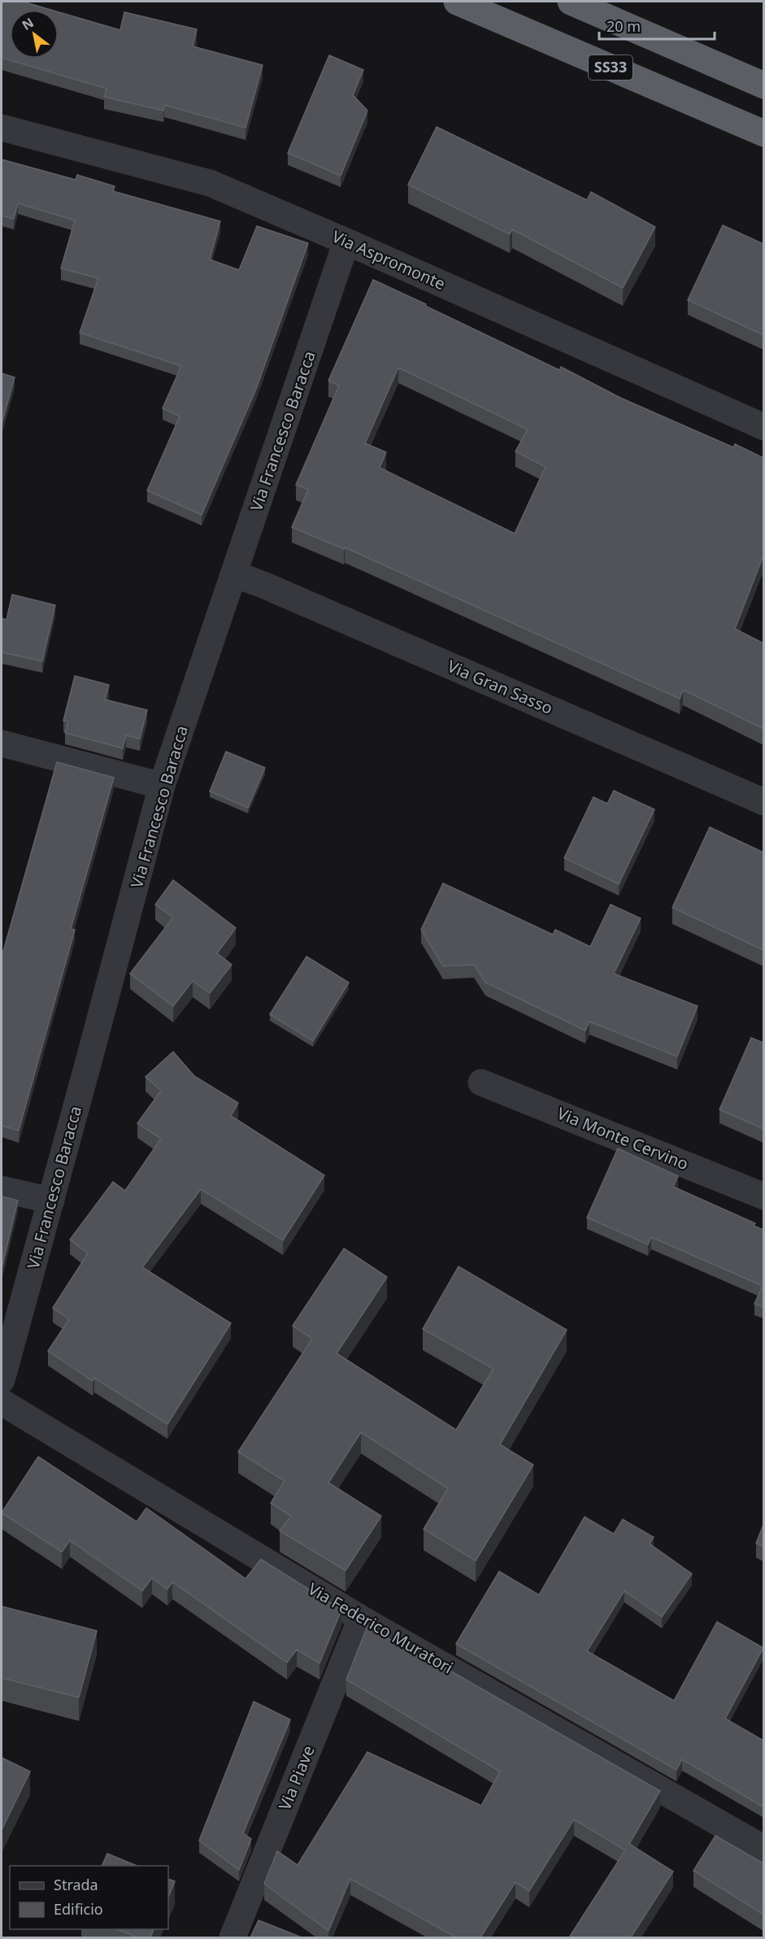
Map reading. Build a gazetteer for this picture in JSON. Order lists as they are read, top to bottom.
{
  "streets": {
    "highway": ["SS33"],
    "street": [
      "Via Aspromonte",
      "Via Francesco Baracca",
      "Via Gran Sasso",
      "Via Monte Cervino",
      "Via Federico Muratori",
      "Via Piave"
    ]
  },
  "crossings": [
    ["Via Aspromonte", "Via Francesco Baracca"],
    ["Via Francesco Baracca", "Via Gran Sasso"],
    ["Via Federico Muratori", "Via Piave"]
  ],
  "legend": ["Strada", "Edificio"],
  "scale_bar": "20 m",
  "north": "top left"
}
